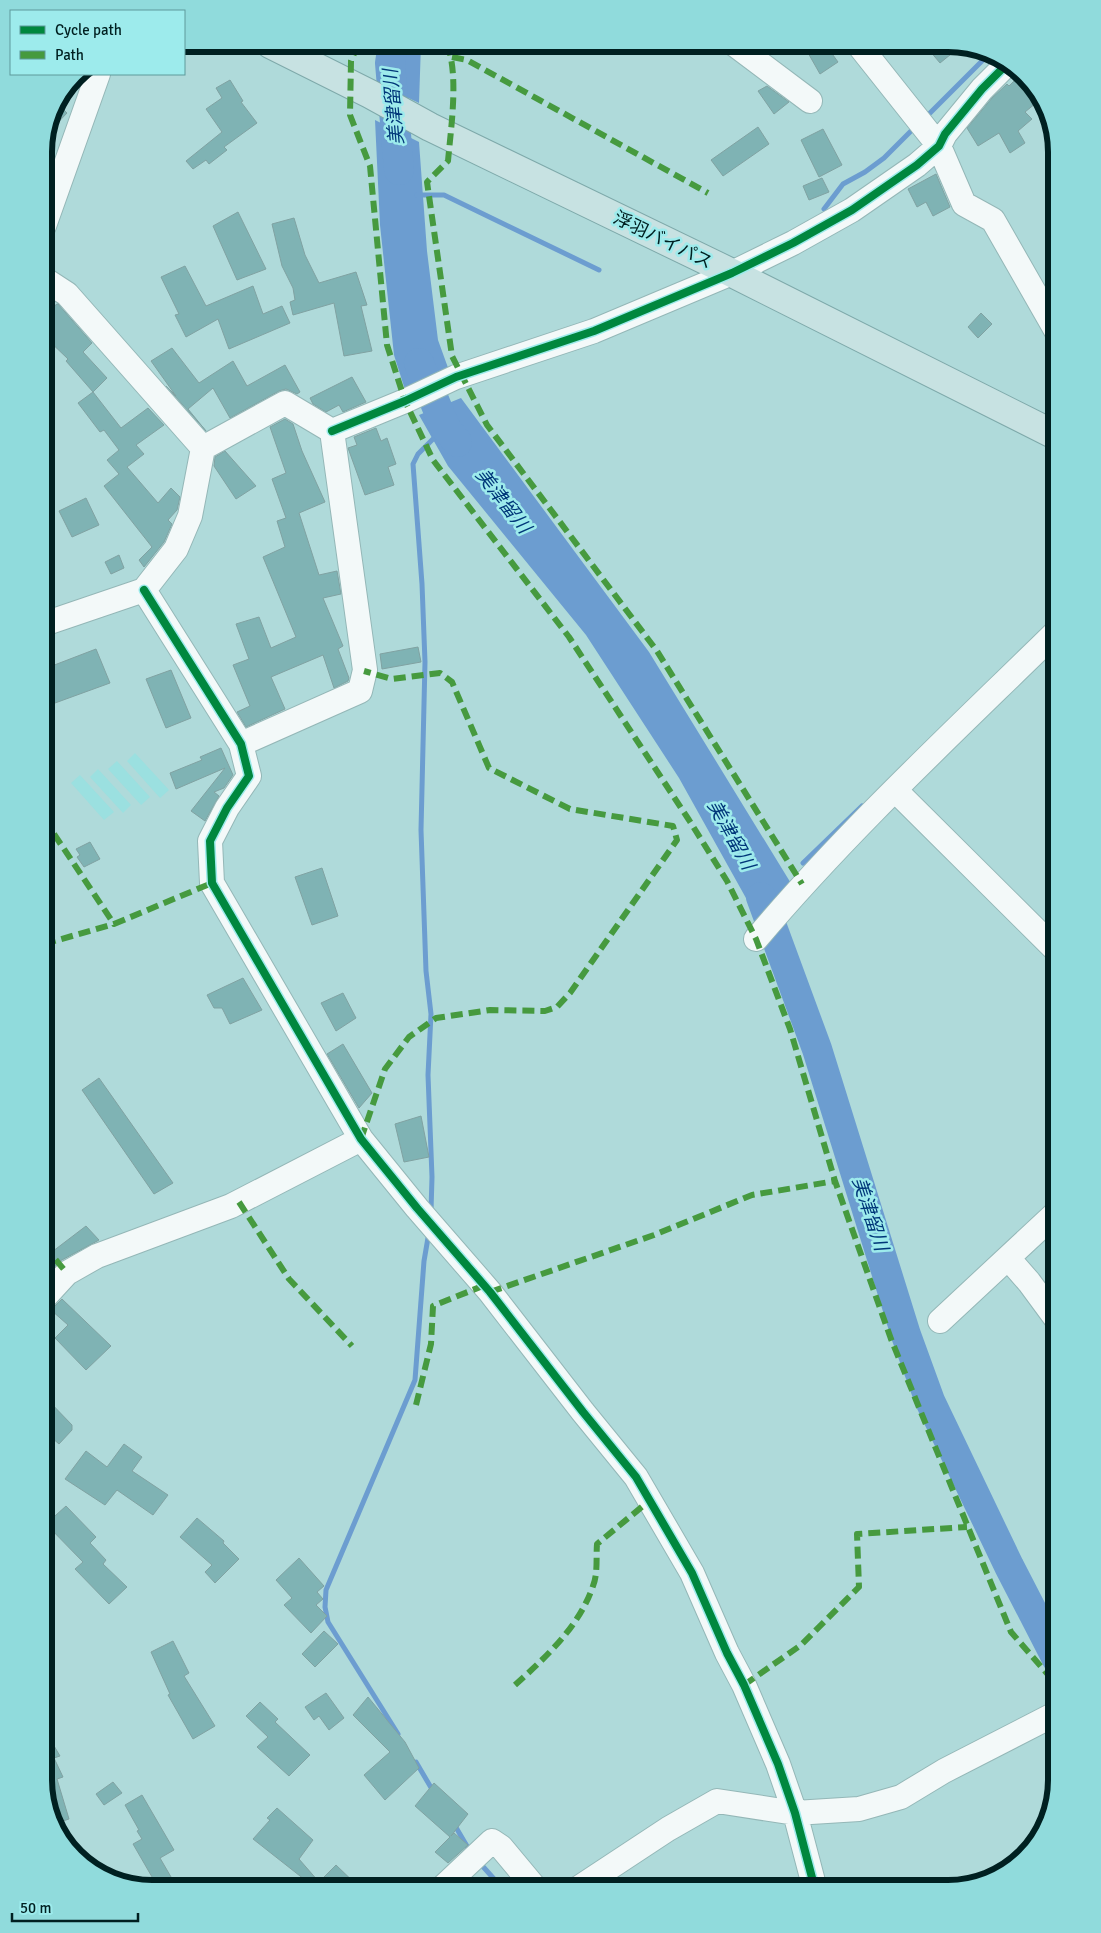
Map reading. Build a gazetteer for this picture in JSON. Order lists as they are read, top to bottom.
{
  "streets": {
    "highway": ["浮羽バイパス"]
  },
  "water": ["美津留川"],
  "legend": ["Cycle path", "Path"],
  "scale_bar": "50 m"
}
